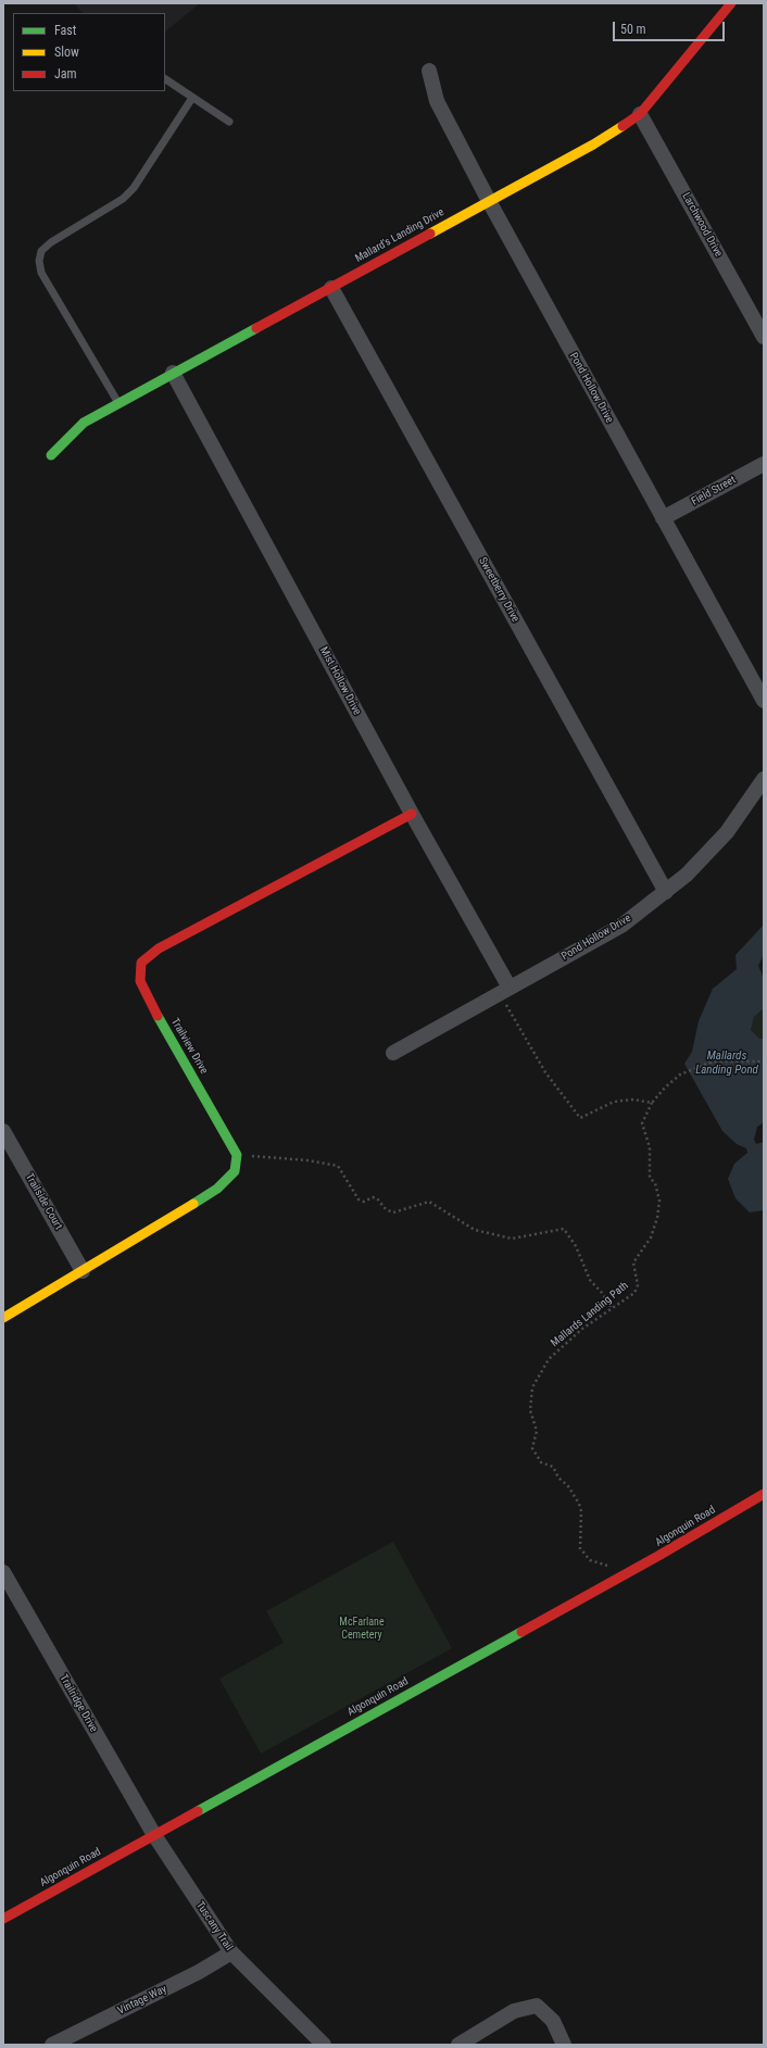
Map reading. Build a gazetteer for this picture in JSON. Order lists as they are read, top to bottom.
{
  "streets": {
    "street": [
      "Larchwood Drive",
      "Mallard's Landing Drive",
      "Pond Hollow Drive",
      "Field Street",
      "Sweetberry Drive",
      "Mist Hollow Drive",
      "Trailview Drive",
      "Trailside Court",
      "Algonquin Road",
      "Trailridge Drive",
      "Tuscany Trail",
      "Vintage Way"
    ],
    "path": ["Mallards Landing Path"]
  },
  "crossings": [
    ["Larchwood Drive", "Mallard's Landing Drive"],
    ["Mallard's Landing Drive", "Pond Hollow Drive"],
    ["Mallard's Landing Drive", "Sweetberry Drive"],
    ["Mallard's Landing Drive", "Mist Hollow Drive"],
    ["Pond Hollow Drive", "Field Street"],
    ["Pond Hollow Drive", "Sweetberry Drive"],
    ["Pond Hollow Drive", "Mist Hollow Drive"],
    ["Mist Hollow Drive", "Trailview Drive"],
    ["Mallards Landing Path", "Algonquin Road"],
    ["Algonquin Road", "Trailridge Drive"],
    ["Algonquin Road", "Tuscany Trail"],
    ["Trailridge Drive", "Tuscany Trail"],
    ["Tuscany Trail", "Vintage Way"]
  ],
  "water": ["Mallards Landing Pond"],
  "parks": ["McFarlane Cemetery"],
  "legend": ["Fast", "Slow", "Jam"],
  "scale_bar": "50 m"
}
